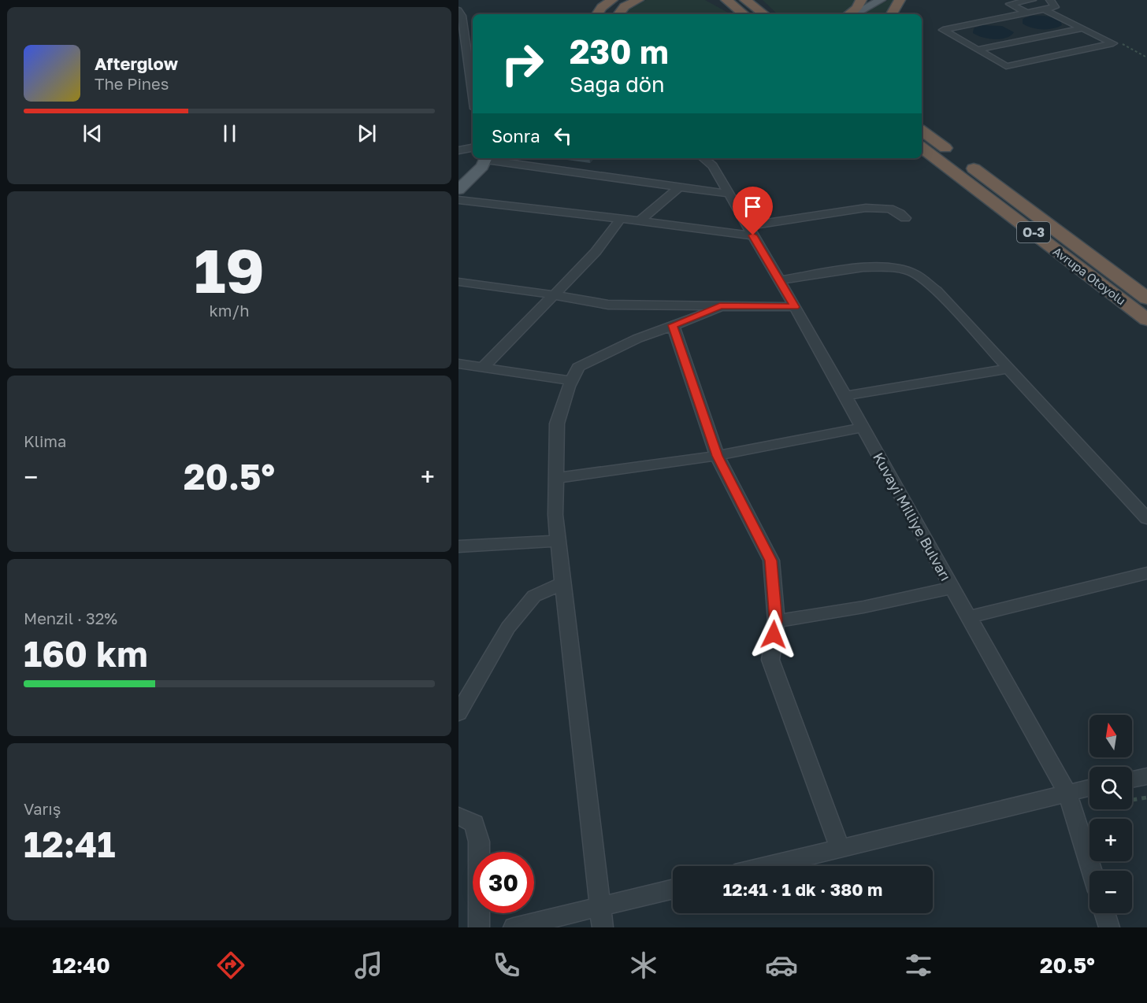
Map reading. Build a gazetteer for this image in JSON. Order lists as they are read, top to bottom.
{
  "streets": {
    "highway": ["O-3", "Avrupa Otoyolu"],
    "street": ["Kuvayi Milliye Bulvarı"]
  },
  "north": "top",
  "page": {
    "turn": ["230 m", "Sağa dön"],
    "song": ["Afterglow", "The Pines"],
    "then": "Sonra",
    "tile": [
      ["19", "km/h"],
      "Klima",
      ["Menzil · 32%", "160 km"],
      ["Varış", "12:41"]
    ],
    "heat": ["−", "20.5°", "+"],
    "map_buttons": ["+", "−"],
    "limit": "30",
    "trip": "12:41 · 1 dk · 380 m",
    "tabs": ["12:40", "20.5°"]
  }
}
